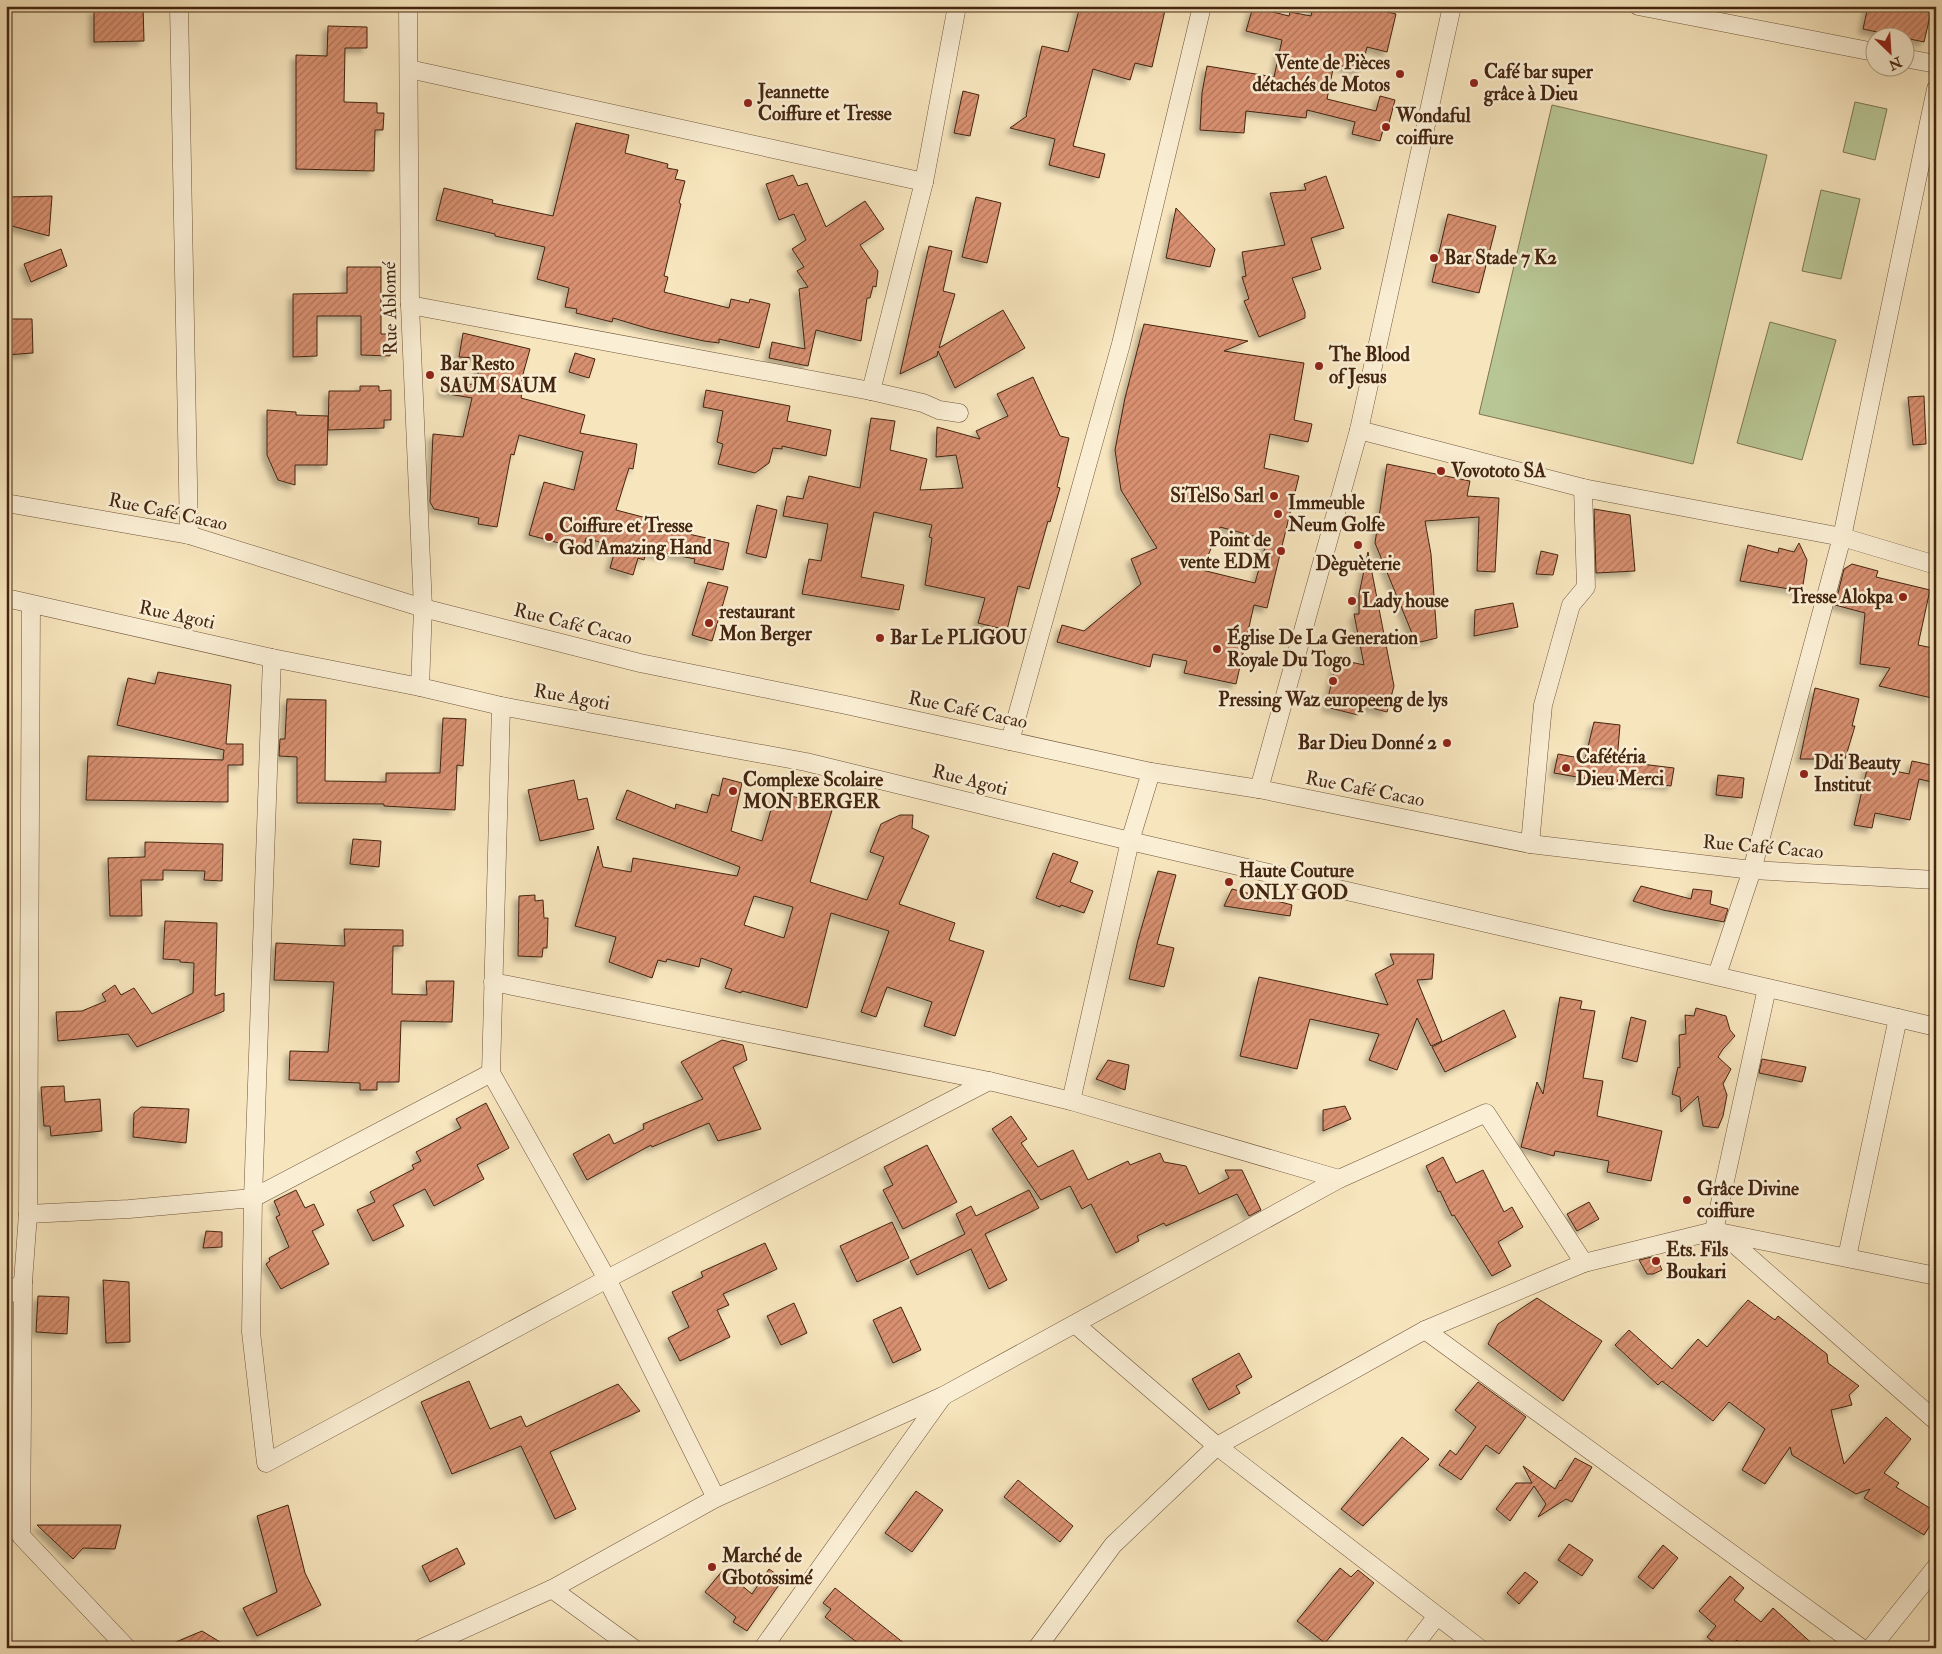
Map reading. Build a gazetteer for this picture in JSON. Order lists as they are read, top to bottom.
{
  "streets": {
    "street": ["Rue Ablomé", "Rue Café Cacao", "Rue Agoti"]
  },
  "crossings": [
    ["Rue Ablomé", "Rue Café Cacao"],
    ["Rue Ablomé", "Rue Agoti"]
  ],
  "places": [
    "Vente de Pièces détachés de Motos",
    "Café bar super grâce à Dieu",
    "Jeannette Coiffure et Tresse",
    "Wondaful coiffure",
    "Bar Stade 7 K2",
    "The Blood of Jesus",
    "Bar Resto SAUM SAUM",
    "Vovototo SA",
    "SiTelSo Sarl",
    "Immeuble Neum Golfe",
    "Coiffure et Tresse God Amazing Hand",
    "Dèguèterie",
    "Point de vente EDM",
    "Tresse Alokpa",
    "Lady house",
    "restaurant Mon Berger",
    "Bar Le PLIGOU",
    "Église De La Generation Royale Du Togo",
    "Pressing Waz europeeng de lys",
    "Bar Dieu Donné 2",
    "Cafétéria Dieu Merci",
    "Ddi Beauty Institut",
    "Complexe Scolaire MON BERGER",
    "Haute Couture ONLY GOD",
    "Grâce Divine coiffure",
    "Ets. Fils Boukari",
    "Marché de Gbotossimé"
  ],
  "north": "bottom right"
}
